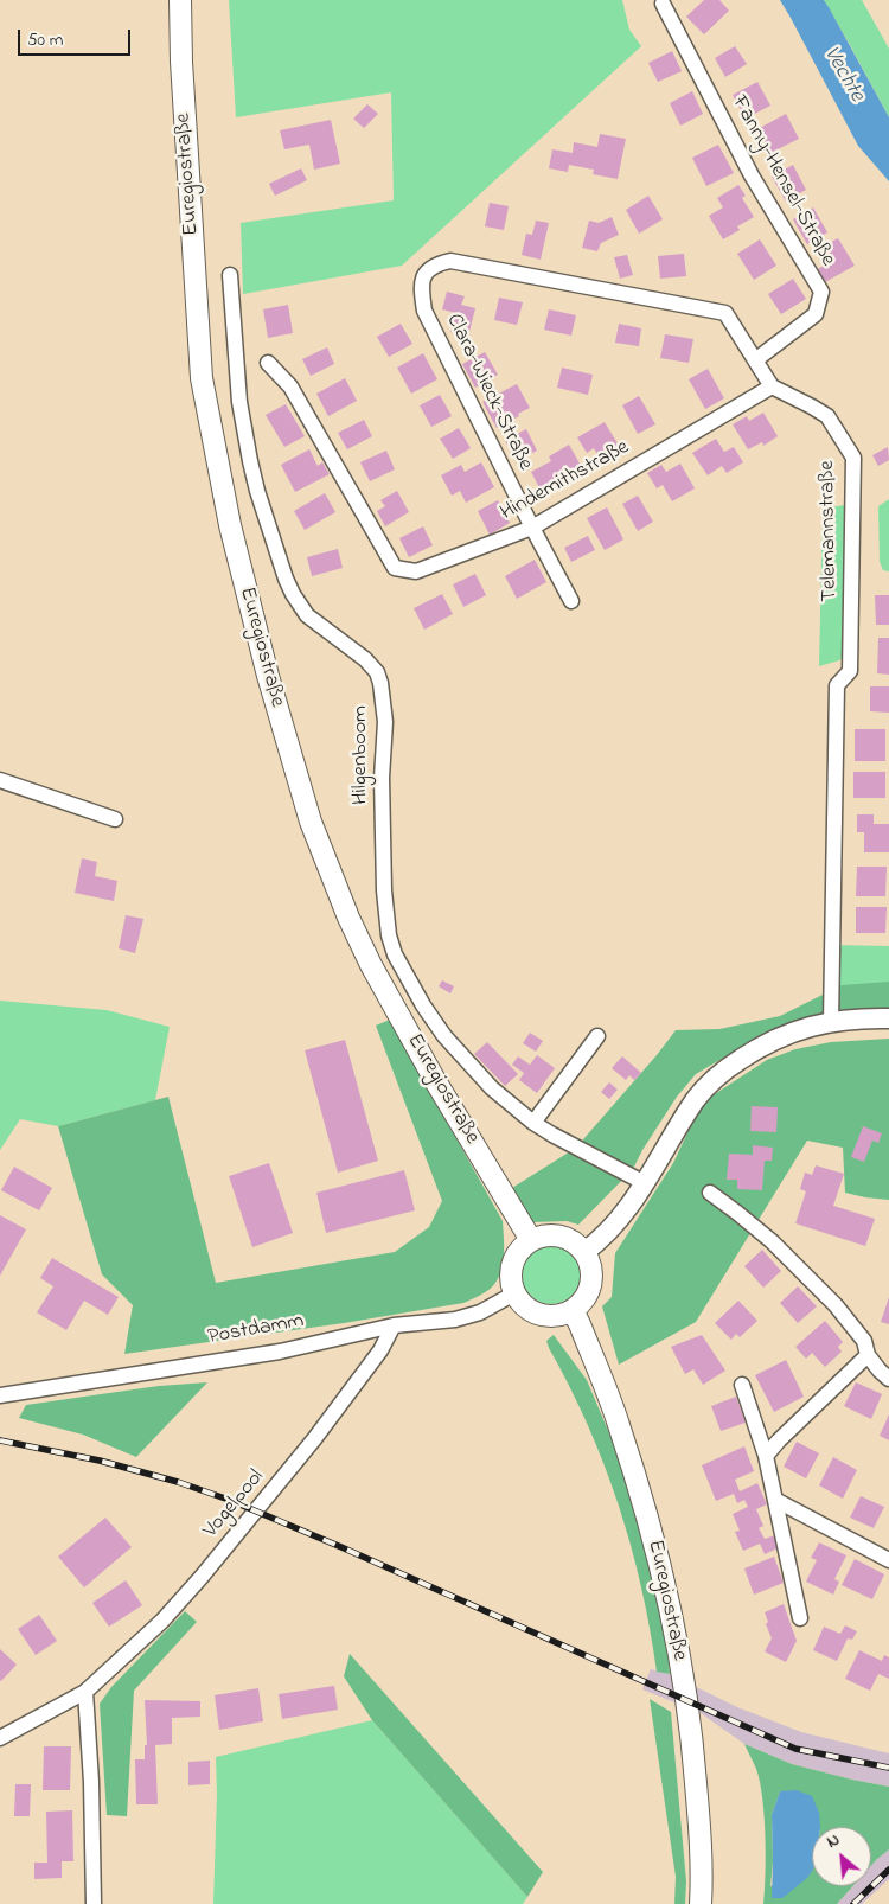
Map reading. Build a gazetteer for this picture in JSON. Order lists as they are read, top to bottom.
{
  "streets": {
    "main road": ["Euregiostraße"],
    "street": [
      "Fanny-Hensel-Straße",
      "Clara-Wieck-Straße",
      "Hindemithstraße",
      "Telemannstraße",
      "Hilgenboom",
      "Postdamm",
      "Vogelpool"
    ]
  },
  "crossings": [
    ["Euregiostraße", "Postdamm"],
    ["Fanny-Hensel-Straße", "Clara-Wieck-Straße"],
    ["Clara-Wieck-Straße", "Hindemithstraße"],
    ["Hindemithstraße", "Telemannstraße"],
    ["Postdamm", "Vogelpool"]
  ],
  "water": ["Vechte"],
  "scale_bar": "50 m",
  "north": "top left"
}
